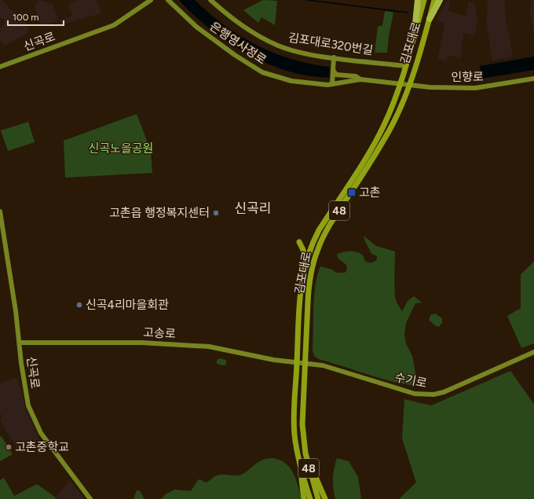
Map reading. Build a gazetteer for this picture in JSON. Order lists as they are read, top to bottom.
{
  "streets": {
    "main road": ["김포대로", "48"],
    "street": [
      "신곡로",
      "은행영사정로",
      "김포대로320번길",
      "인향로",
      "고송로",
      "수기로"
    ]
  },
  "crossings": [
    ["신곡로", "고송로"],
    ["은행영사정로", "김포대로"],
    ["은행영사정로", "인향로"],
    ["김포대로", "김포대로320번길"],
    ["김포대로", "인향로"],
    ["김포대로", "고송로"],
    ["김포대로", "수기로"],
    ["고송로", "수기로"]
  ],
  "districts": ["신곡리"],
  "parks": ["신곡노을공원"],
  "places": {
    "transit": ["고촌"],
    "other": ["고촌읍 행정복지센터", "신곡4리마을회관", "고촌중학교"]
  },
  "scale_bar": "100 m"
}
